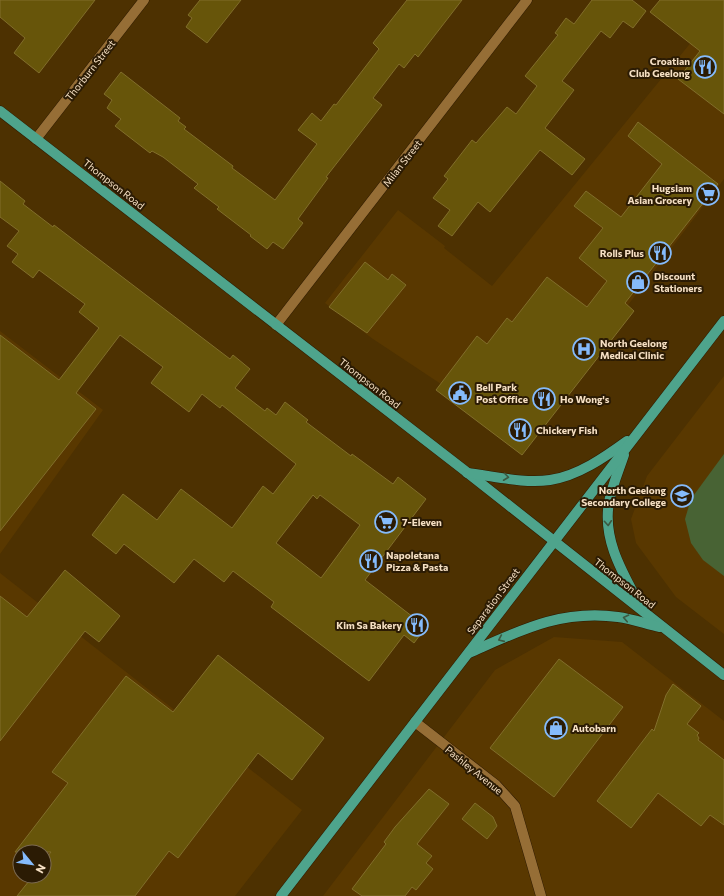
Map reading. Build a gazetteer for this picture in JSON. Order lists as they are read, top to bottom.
{
  "streets": {
    "main road": ["Thompson Road", "Separation Street"],
    "street": ["Thorburn Street", "Milan Street", "Pashley Avenue"]
  },
  "crossings": [
    ["Thorburn Street", "Thompson Road"],
    ["Milan Street", "Thompson Road"],
    ["Thompson Road", "Separation Street"],
    ["Separation Street", "Pashley Avenue"]
  ],
  "places": {
    "restaurant": [
      "Croatian Club Geelong",
      "Rolls Plus",
      "Ho Wong's",
      "Chickery Fish",
      "Napoletana Pizza & Pasta",
      "Kim Sa Bakery"
    ],
    "supermarket": ["Hugsiam Asian Grocery", "7-Eleven"],
    "shop": ["Discount Stationers", "Autobarn"],
    "hospital": ["North Geelong Medical Clinic"],
    "public building": ["Bell Park Post Office"],
    "school or university": ["North Geelong Secondary College"]
  },
  "north": "bottom right"
}
